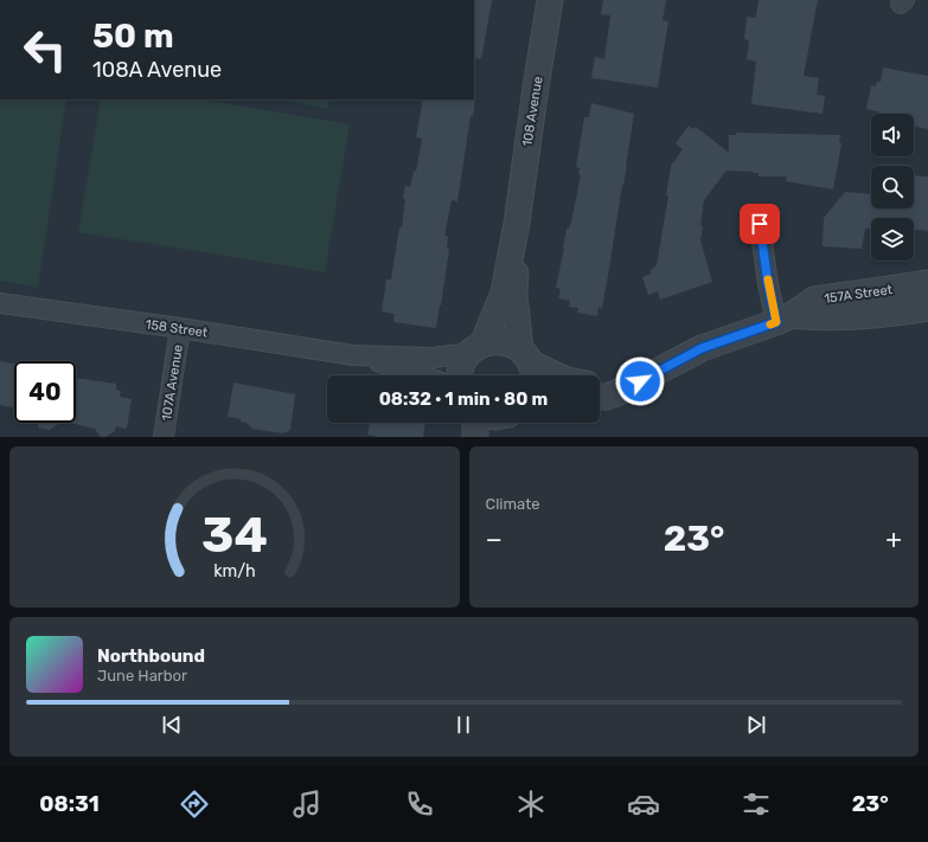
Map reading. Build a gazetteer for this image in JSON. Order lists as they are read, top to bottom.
{
  "streets": {
    "street": [
      "108 Avenue",
      "157A Street",
      "158 Street",
      "107A Avenue"
    ]
  },
  "crossings": [
    ["108 Avenue", "158 Street"],
    ["158 Street", "107A Avenue"]
  ],
  "page": {
    "turn": ["50 m", "108A Avenue"],
    "limit": "40",
    "trip": "08:32 · 1 min · 80 m",
    "tile": "Climate",
    "heat": ["−", "23°", "+"],
    "song": ["Northbound", "June Harbor"],
    "tabs": ["08:31", "23°"],
    "gauge": ["34", "km/h"]
  }
}
